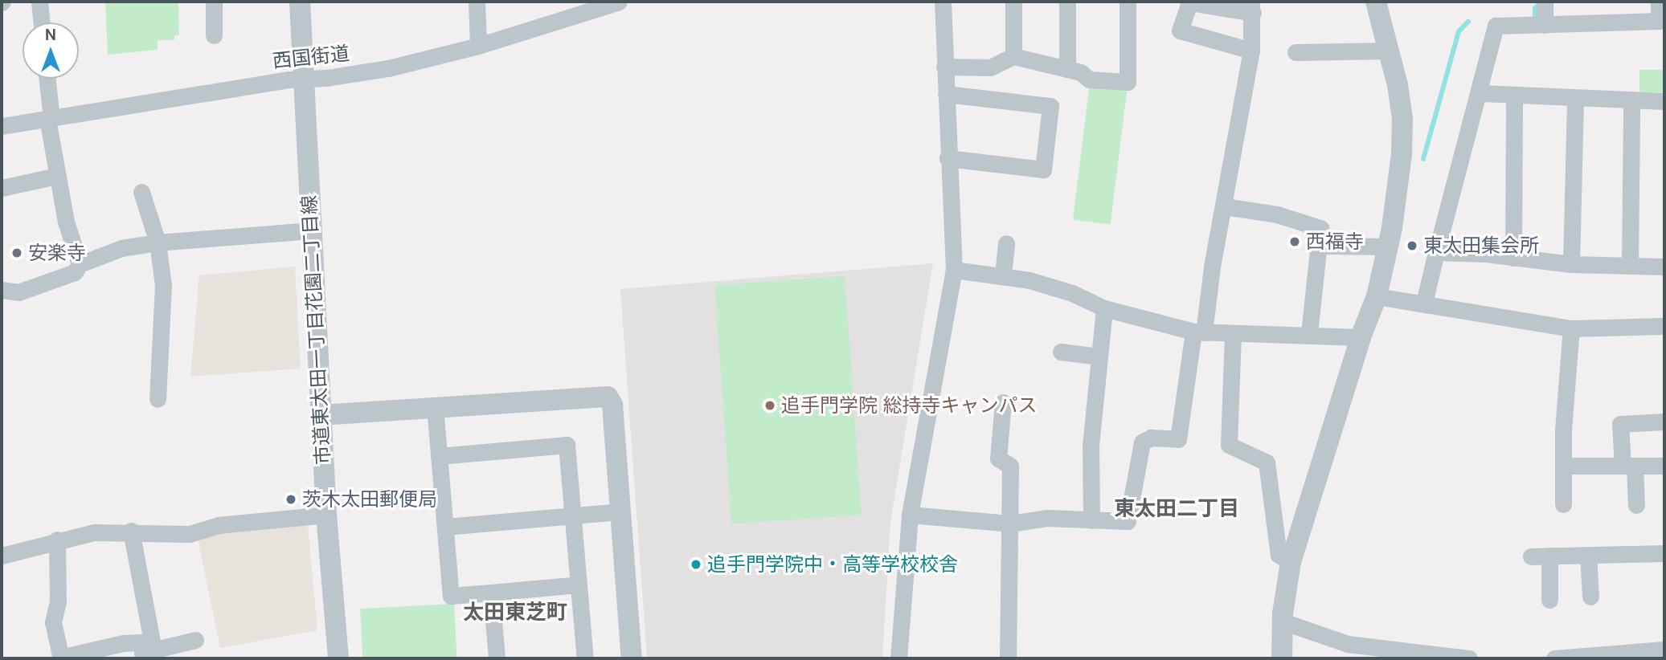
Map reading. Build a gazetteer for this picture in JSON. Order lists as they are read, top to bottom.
{
  "streets": {
    "street": ["西国街道", "市道東太田一丁目花園二丁目線"]
  },
  "crossings": [
    ["西国街道", "市道東太田一丁目花園二丁目線"]
  ],
  "districts": ["東太田二丁目", "太田東芝町"],
  "places": [
    "西福寺",
    "東太田集会所",
    "安楽寺",
    "追手門学院 総持寺キャンパス",
    "茨木太田郵便局",
    "追手門学院中・高等学校校舎"
  ],
  "north": "top"
}
